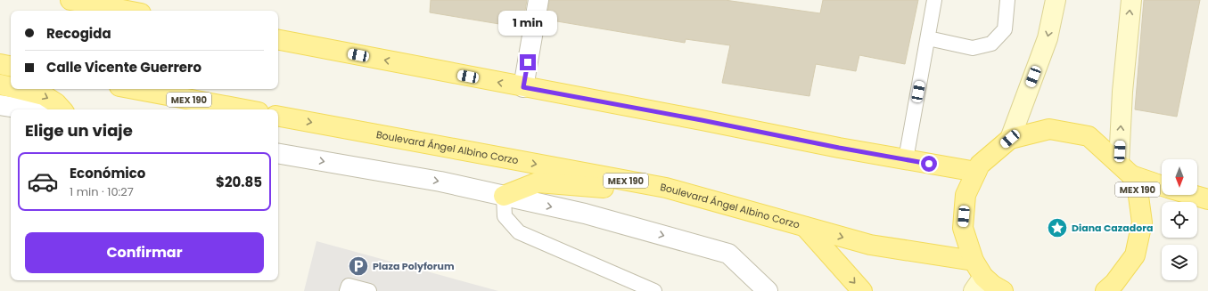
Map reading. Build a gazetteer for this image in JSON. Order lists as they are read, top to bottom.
{
  "streets": {
    "main road": ["MEX 190", "Boulevard Ángel Albino Corzo"]
  },
  "crossings": [
    ["MEX 190", "Boulevard Ángel Albino Corzo"]
  ],
  "places": {
    "place": ["Diana Cazadora"],
    "parking": ["Plaza Polyforum"]
  },
  "north": "bottom",
  "page": {
    "bubble": "1 min",
    "banner": ["Recogida", "Calle Vicente Guerrero"],
    "heading": "Elige un viaje",
    "list": [
      {
        "name": "Económico",
        "note": "1 min · 10:27",
        "value": "$20.85"
      }
    ],
    "buttons": "Confirmar"
  }
}
